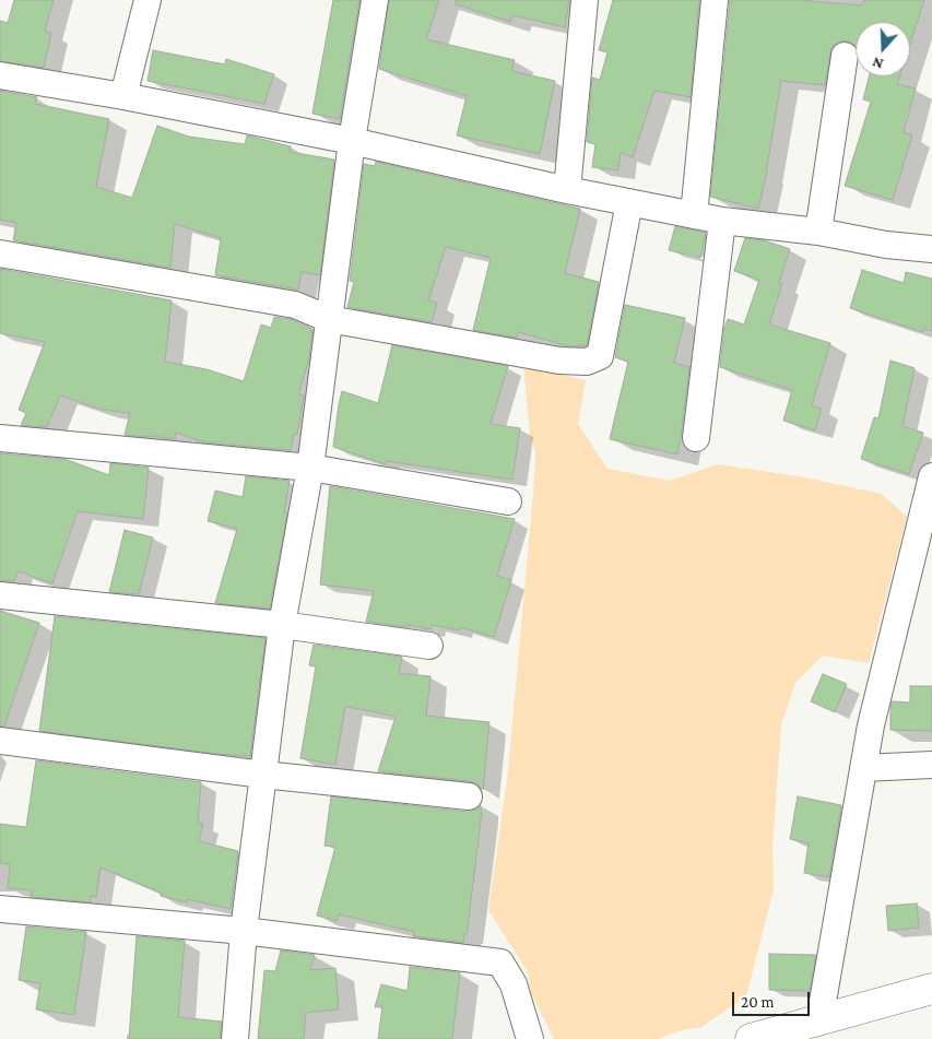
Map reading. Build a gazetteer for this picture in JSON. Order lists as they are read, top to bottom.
{
  "scale_bar": "20 m",
  "north": "bottom"
}
